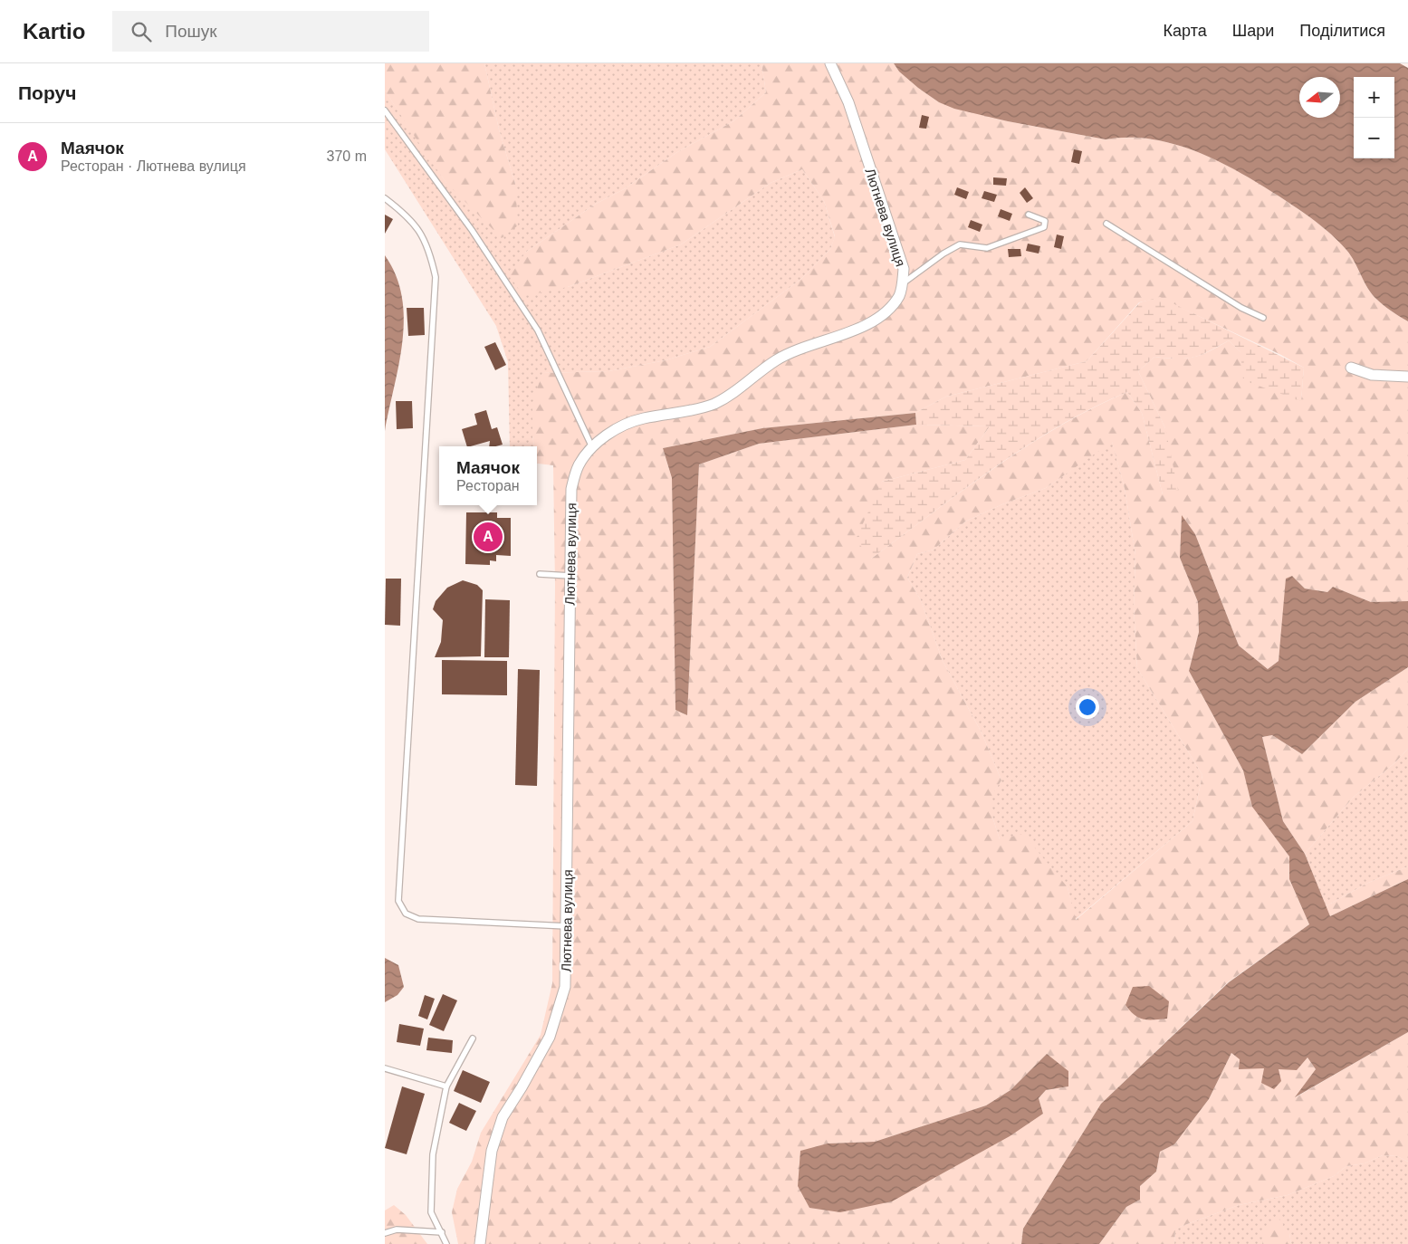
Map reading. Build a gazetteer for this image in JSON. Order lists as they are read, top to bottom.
{
  "streets": {
    "street": ["Лютнева вулиця"]
  },
  "north": "left",
  "page": {
    "header": "Kartio",
    "search": "Пошук",
    "nav": ["Карта", "Шари", "Поділитися"],
    "heading": "Поруч",
    "map_buttons": ["+", "−"],
    "list": [
      {
        "mark": "A",
        "name": "Маячок",
        "note": "Ресторан · Лютнева вулиця",
        "value": "370 m"
      }
    ],
    "popup": ["Маячок", "Ресторан"],
    "pins": "A"
  }
}
